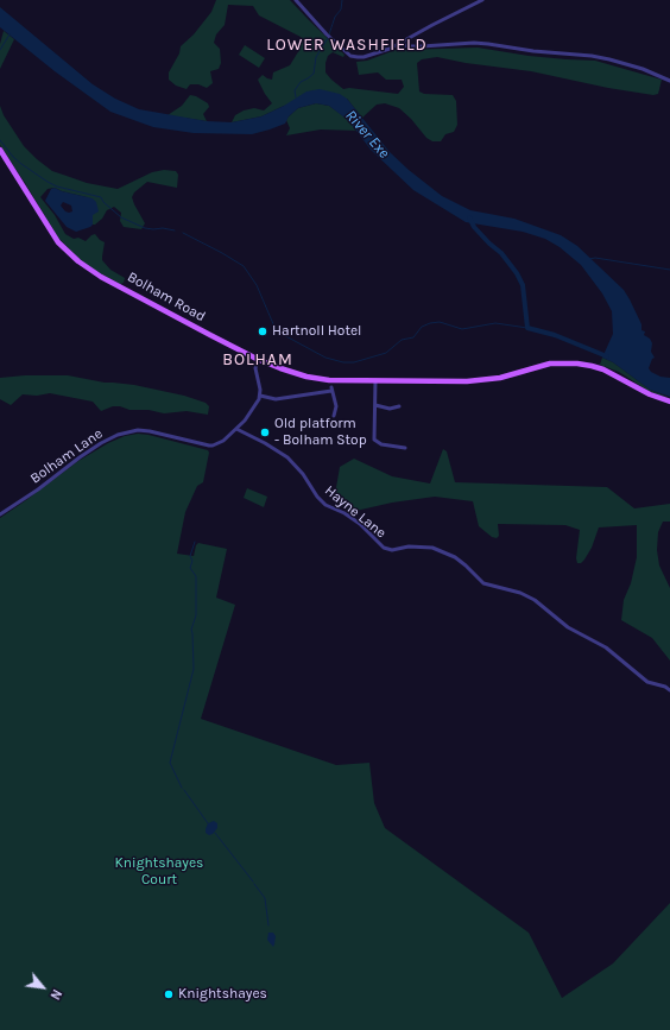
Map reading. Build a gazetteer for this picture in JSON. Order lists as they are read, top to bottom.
{
  "streets": {
    "main road": ["Bolham Road"],
    "street": ["Bolham Lane", "Hayne Lane"]
  },
  "crossings": [
    ["Bolham Lane", "Hayne Lane"]
  ],
  "districts": ["LOWER WASHFIELD", "BOLHAM"],
  "water": ["River Exe"],
  "parks": ["Knightshayes Court"],
  "places": ["Hartnoll Hotel", "Old platform - Bolham Stop", "Knightshayes"],
  "north": "bottom right"
}
